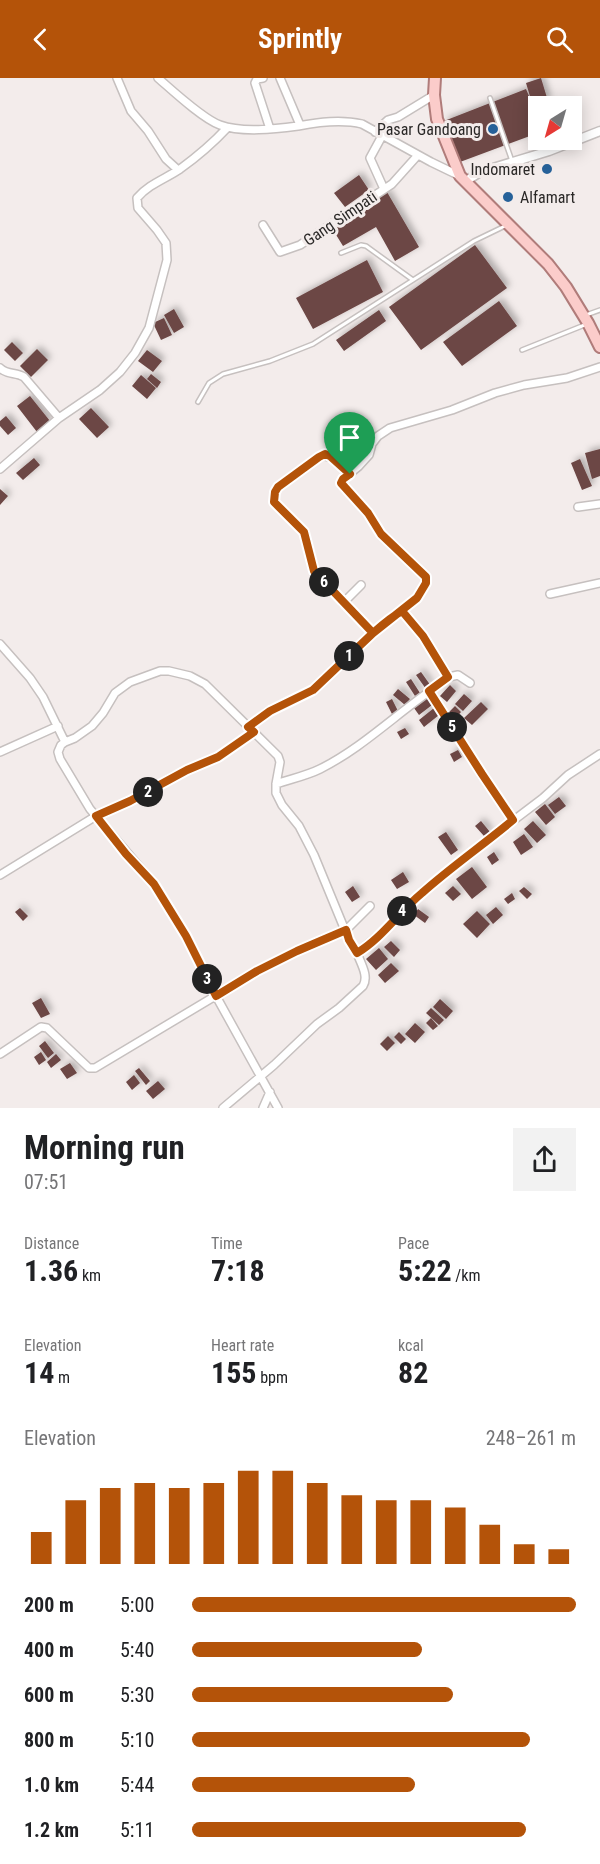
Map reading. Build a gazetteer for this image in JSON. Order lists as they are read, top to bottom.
{
  "streets": {
    "street": ["Gang Simpati"]
  },
  "places": ["Pasar Gandoang", "Indomaret", "Alfamart"],
  "north": "bottom left",
  "page": {
    "header": "Sprintly",
    "pins": [
      "6",
      "1",
      "5",
      "2",
      "4",
      "3"
    ],
    "heading": ["Morning run", "07:51"],
    "stats": [
      ["Distance", "1.36 km"],
      ["Time", "7:18"],
      ["Pace", "5:22 /km"],
      ["Elevation", "14 m"],
      ["Heart rate", "155 bpm"],
      ["kcal", "82"]
    ],
    "chart": ["Elevation", "248–261 m"],
    "list": [
      {
        "name": "200 m",
        "note": "5:00"
      },
      {
        "name": "400 m",
        "note": "5:40"
      },
      {
        "name": "600 m",
        "note": "5:30"
      },
      {
        "name": "800 m",
        "note": "5:10"
      },
      {
        "name": "1.0 km",
        "note": "5:44"
      },
      {
        "name": "1.2 km",
        "note": "5:11"
      }
    ]
  }
}
